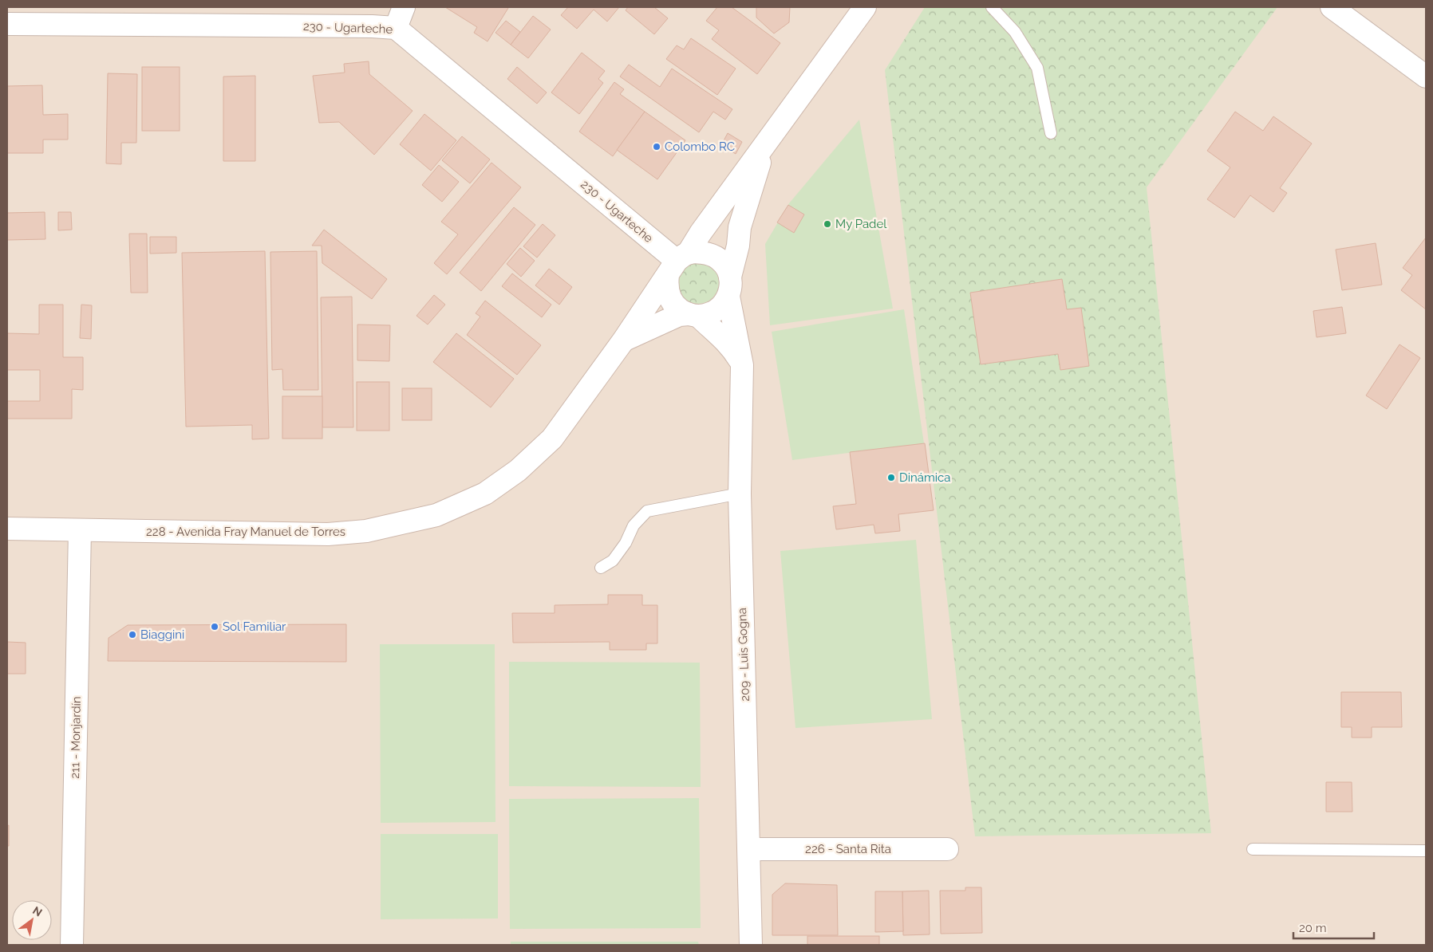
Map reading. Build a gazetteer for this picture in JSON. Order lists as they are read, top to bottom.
{
  "streets": {
    "street": [
      "230 - Ugarteche",
      "228 - Avenida Fray Manuel de Torres",
      "209 - Luis Gogna",
      "211 - Monjardín",
      "226 - Santa Rita"
    ]
  },
  "crossings": [
    ["230 - Ugarteche", "228 - Avenida Fray Manuel de Torres"],
    ["230 - Ugarteche", "209 - Luis Gogna"],
    ["228 - Avenida Fray Manuel de Torres", "209 - Luis Gogna"],
    ["228 - Avenida Fray Manuel de Torres", "211 - Monjardín"],
    ["209 - Luis Gogna", "226 - Santa Rita"]
  ],
  "places": [
    "Colombo RC",
    "My Padel",
    "Dinámica",
    "Sol Familiar",
    "Biaggini"
  ],
  "scale_bar": "20 m",
  "north": "top right"
}
